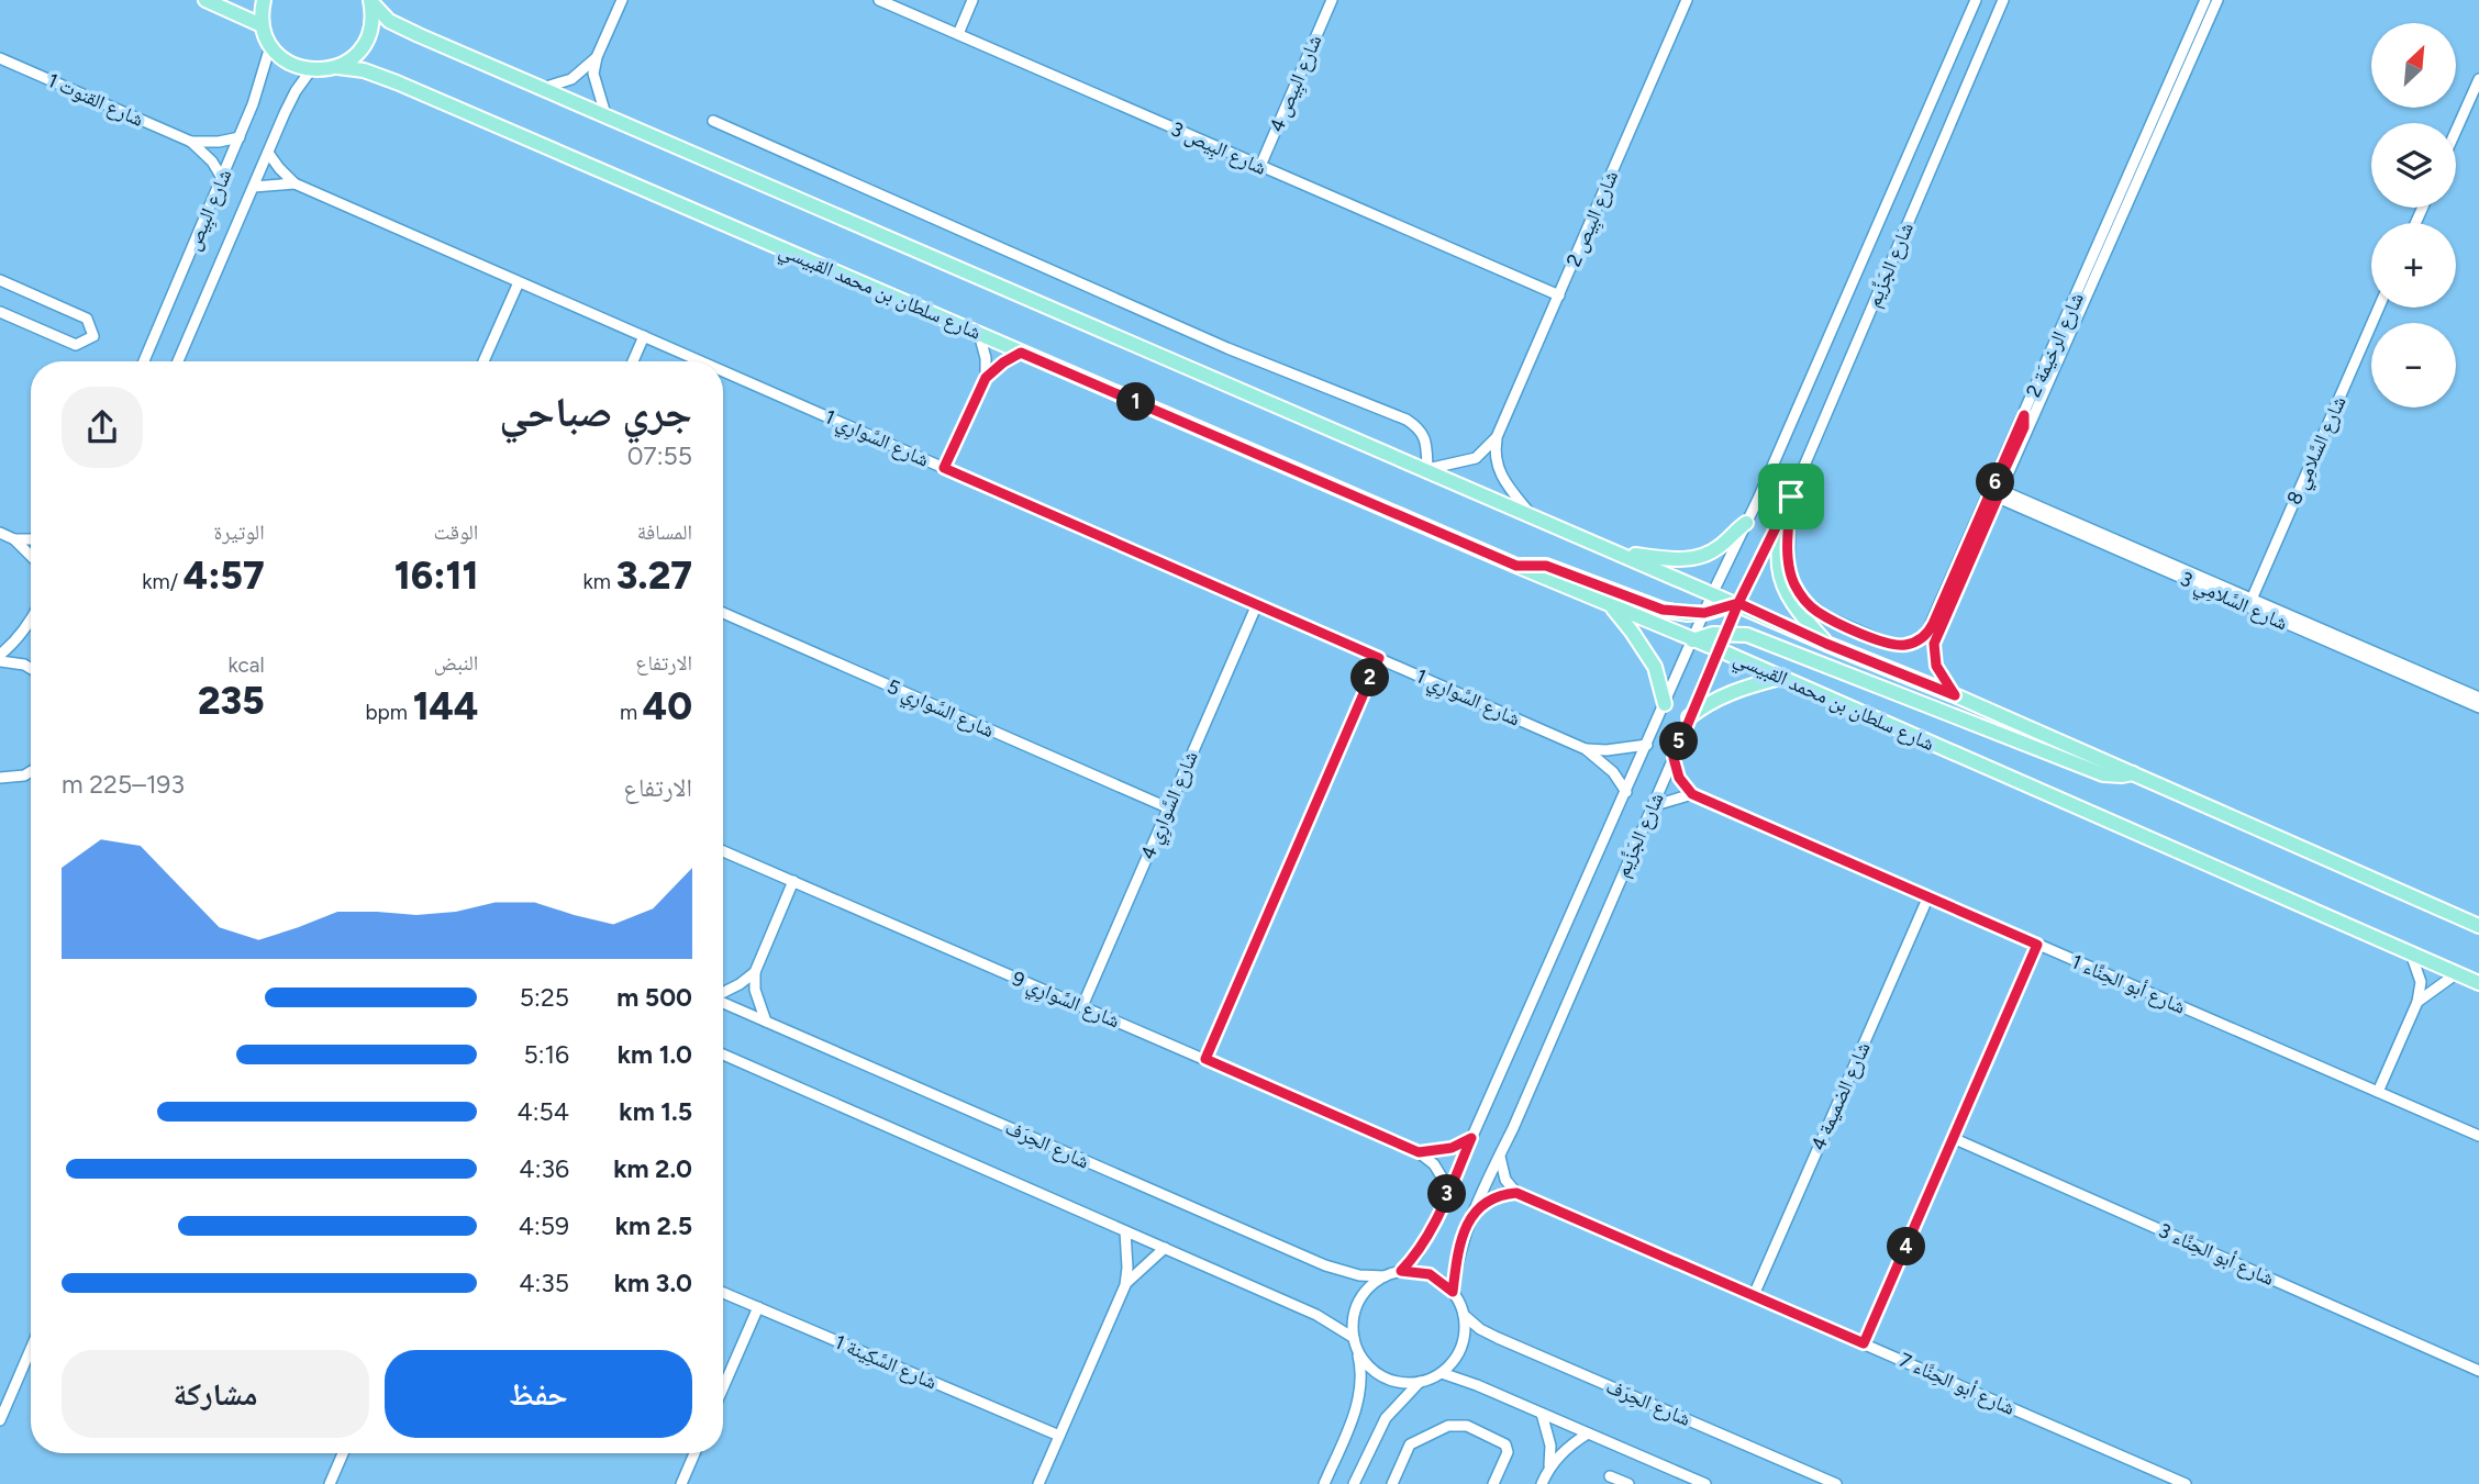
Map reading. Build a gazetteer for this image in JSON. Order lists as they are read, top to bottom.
{
  "streets": {
    "main road": ["شارع سلطان بن محمد القبيسي"],
    "street": [
      "شارع البِيص 4",
      "شارع القنوت 1",
      "شارع البِيص 3",
      "شارع البِيص",
      "شارع البِيص 2",
      "شارع الجَزِّيم",
      "شارع الرخيمَة 2",
      "شارع السَّوارِي 1",
      "شارع السَّلامِي 8",
      "شارع السَّلامِي 3",
      "شارع السَّوارِي 5",
      "شارع السَّوارِي 4",
      "شارع أبو الحِنَّاء 1",
      "شارع السَّوارِي 9",
      "شارع الضميمة 4",
      "شارع الحِرَف",
      "شارع أبو الحِنَّاء 3",
      "شارع السَّكِينة 1",
      "شارع أبو الحِنَّاء 7"
    ]
  },
  "crossings": [
    ["شارع البِيص 4", "شارع البِيص 3"],
    ["شارع القنوت 1", "شارع البِيص"],
    ["شارع البِيص 3", "شارع البِيص 2"],
    ["شارع البِيص", "شارع السَّوارِي 1"],
    ["شارع الجَزِّيم", "شارع سلطان بن محمد القبيسي"],
    ["شارع الجَزِّيم", "شارع الرخيمَة 2"],
    ["شارع الجَزِّيم", "شارع السَّوارِي 1"],
    ["شارع الجَزِّيم", "شارع السَّوارِي 9"],
    ["شارع الجَزِّيم", "شارع الحِرَف"],
    ["شارع الرخيمَة 2", "شارع السَّلامِي 3"],
    ["شارع السَّوارِي 1", "شارع السَّوارِي 4"],
    ["شارع السَّلامِي 8", "شارع السَّلامِي 3"],
    ["شارع السَّوارِي 5", "شارع السَّوارِي 4"],
    ["شارع السَّوارِي 4", "شارع السَّوارِي 9"],
    ["شارع أبو الحِنَّاء 1", "شارع الضميمة 4"],
    ["شارع الضميمة 4", "شارع أبو الحِنَّاء 7"]
  ],
  "north": "top right",
  "page": {
    "map_buttons": ["+", "−"],
    "heading": ["جري صباحي", "07:55"],
    "pins": [
      "1",
      "6",
      "2",
      "5",
      "3",
      "4"
    ],
    "stats": [
      ["المسافة", "3.27 km"],
      ["الوقت", "16:11"],
      ["الوتيرة", "4:57 /km"],
      ["الارتفاع", "40 m"],
      ["النبض", "144 bpm"],
      ["kcal", "235"]
    ],
    "chart": ["الارتفاع", "193–225 m"],
    "list": [
      {
        "name": "500 m",
        "note": "5:25"
      },
      {
        "name": "1.0 km",
        "note": "5:16"
      },
      {
        "name": "1.5 km",
        "note": "4:54"
      },
      {
        "name": "2.0 km",
        "note": "4:36"
      },
      {
        "name": "2.5 km",
        "note": "4:59"
      },
      {
        "name": "3.0 km",
        "note": "4:35"
      }
    ],
    "buttons": ["حفظ", "مشاركة"]
  }
}
